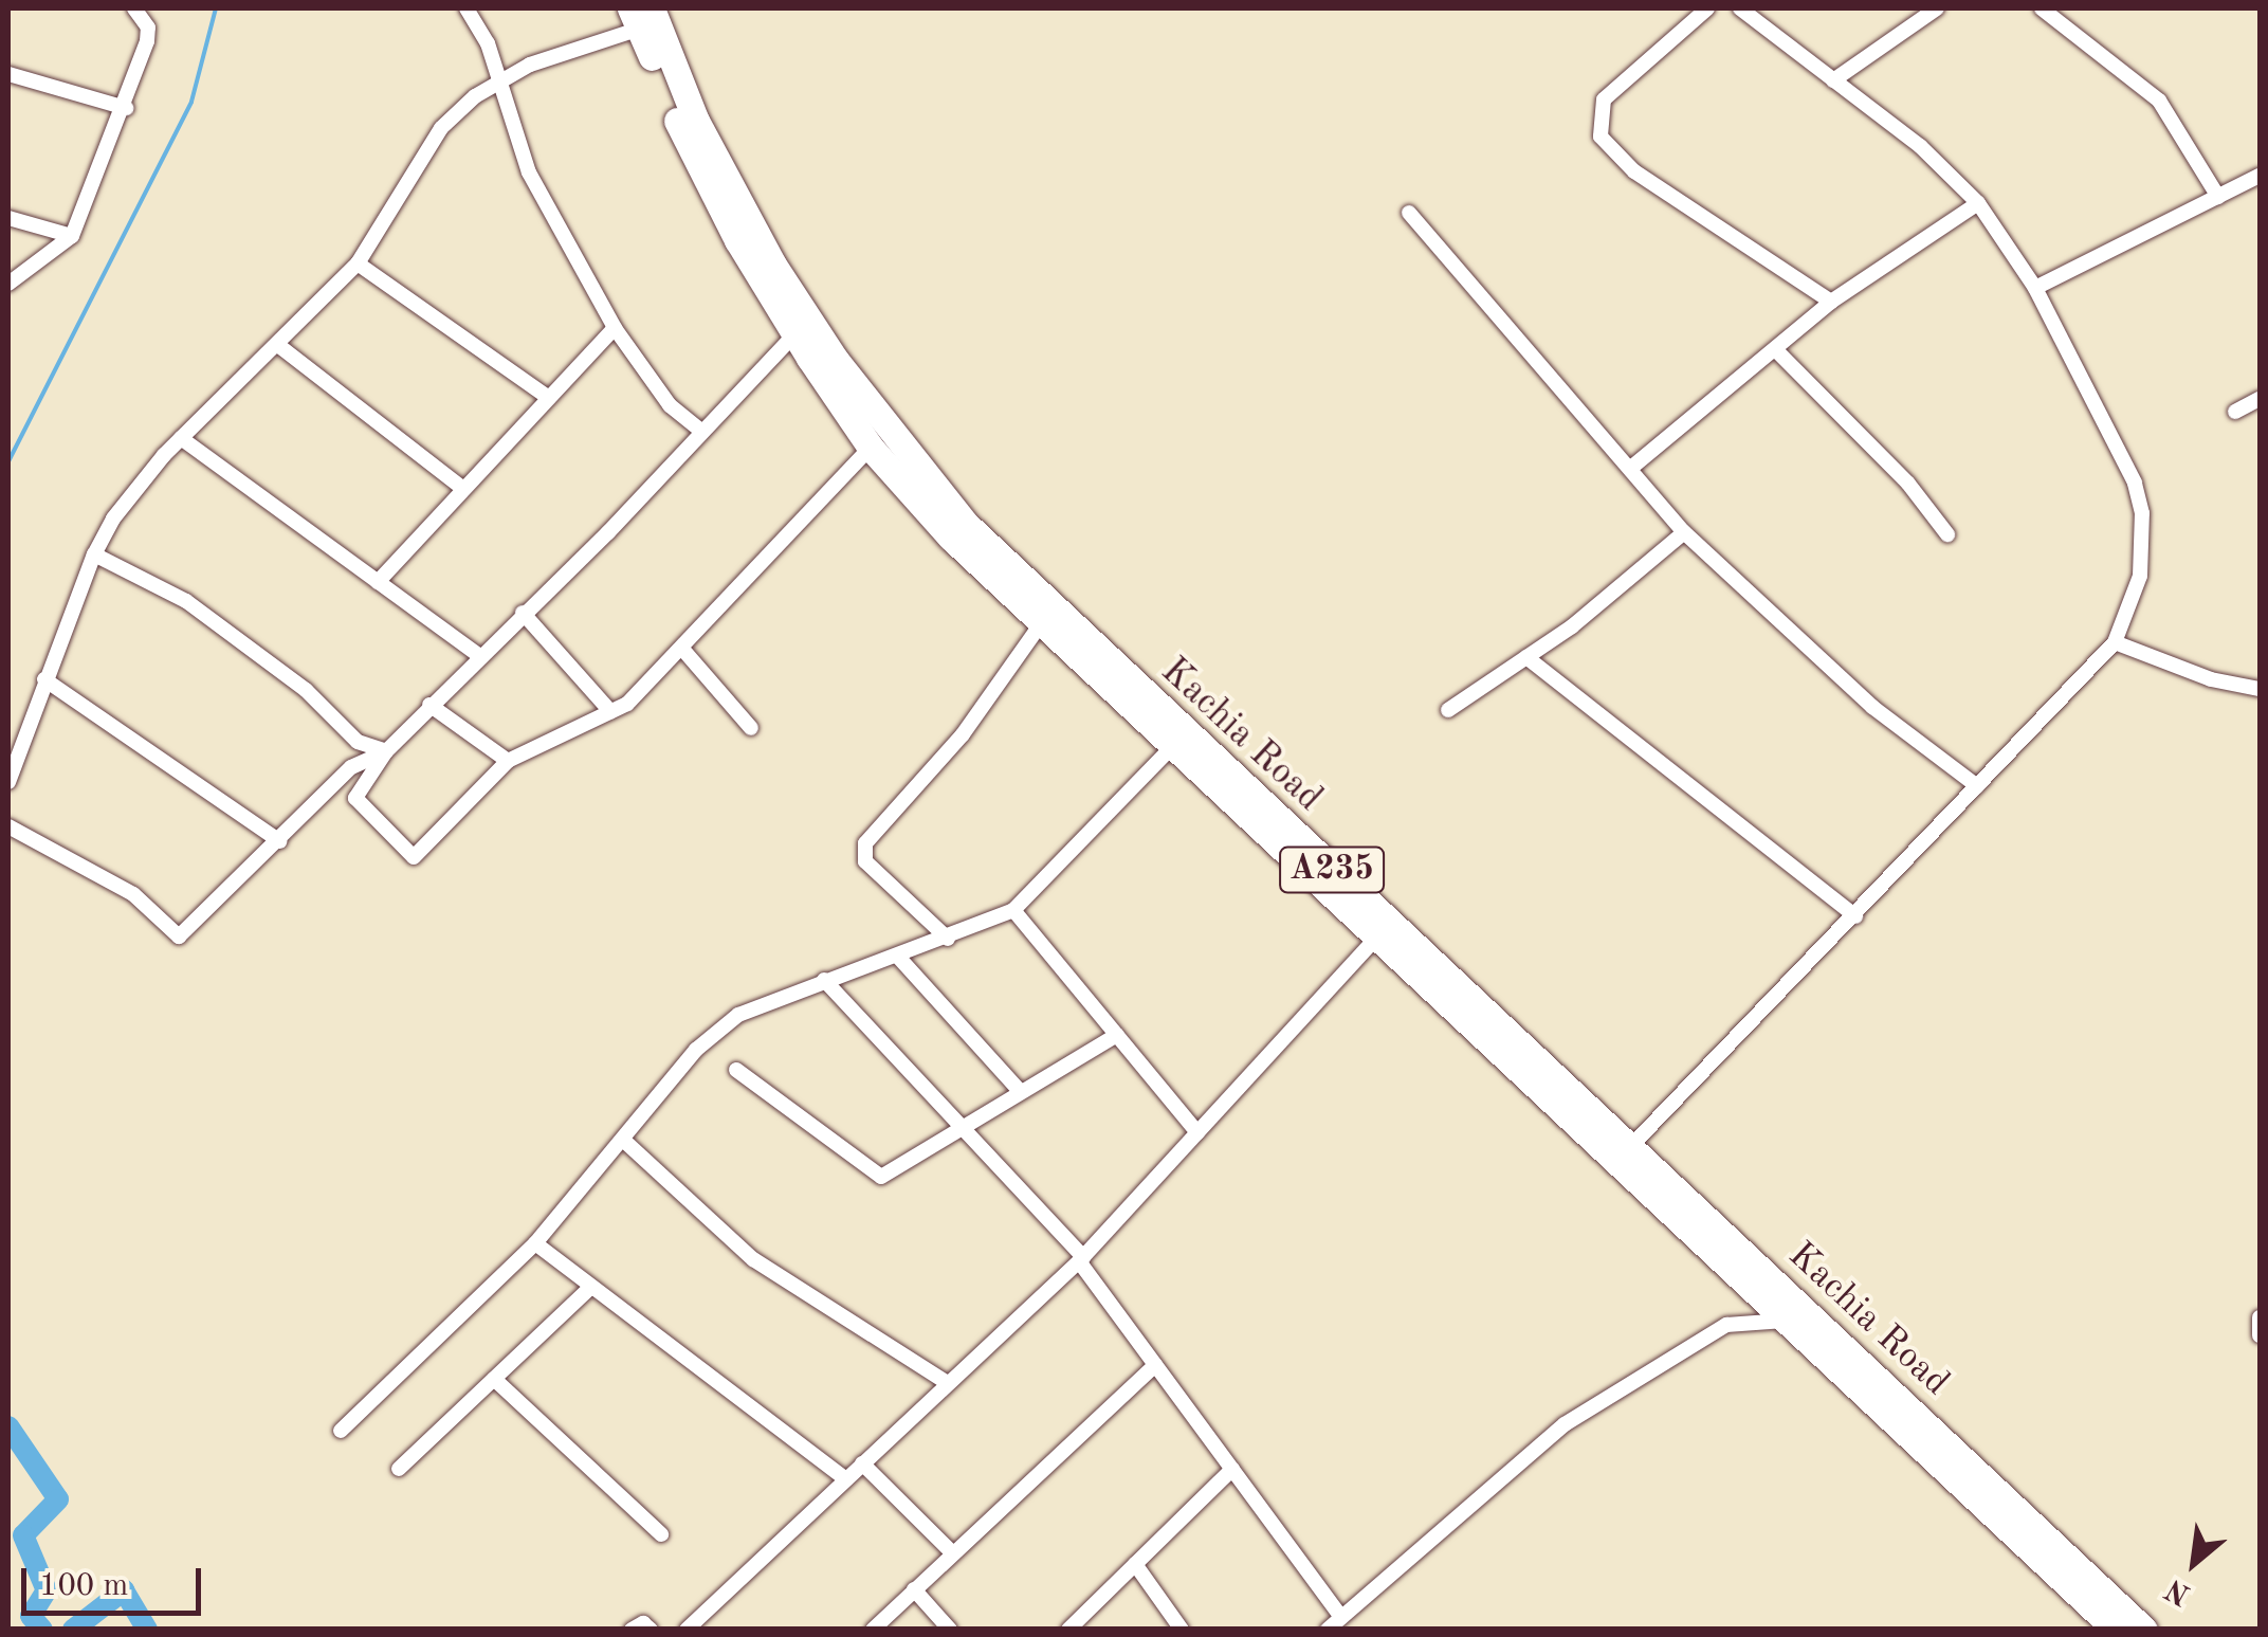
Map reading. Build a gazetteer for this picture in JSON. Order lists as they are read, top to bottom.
{
  "streets": {
    "highway": ["Kachia Road", "A235"]
  },
  "scale_bar": "100 m",
  "north": "bottom left"
}
